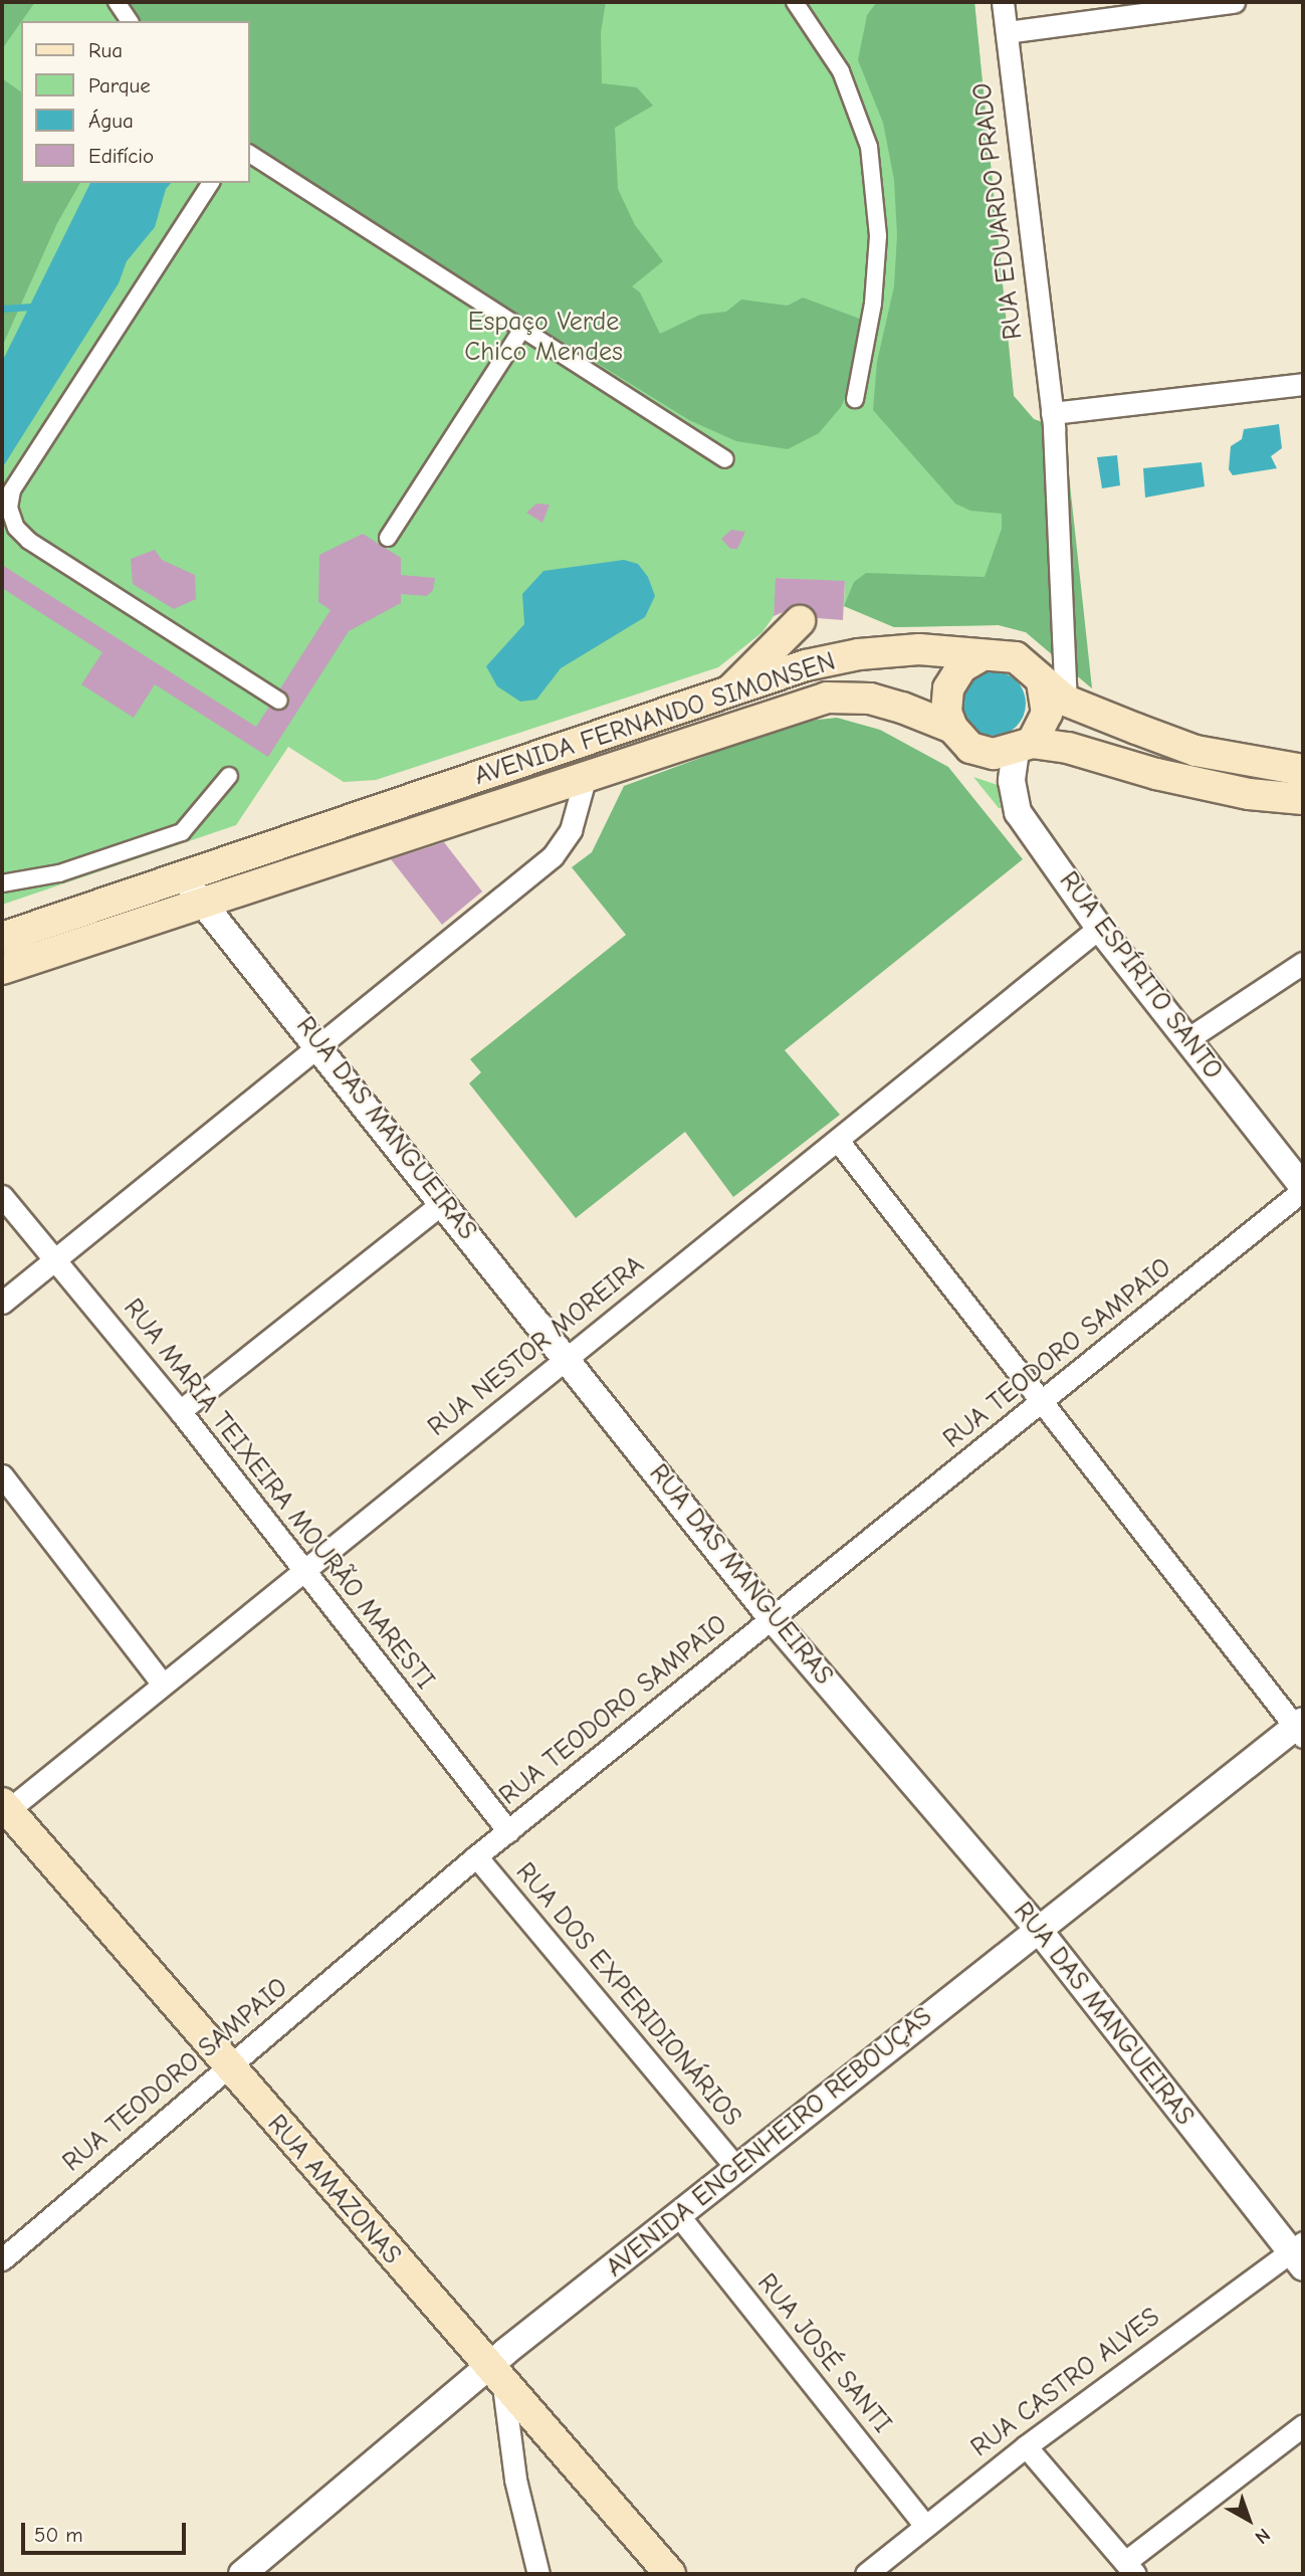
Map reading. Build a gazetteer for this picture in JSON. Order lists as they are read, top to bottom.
{
  "streets": {
    "main road": ["AVENIDA FERNANDO SIMONSEN", "RUA AMAZONAS"],
    "street": [
      "RUA EDUARDO PRADO",
      "RUA ESPÍRITO SANTO",
      "RUA DAS MANGUEIRAS",
      "RUA NESTOR MOREIRA",
      "RUA TEODORO SAMPAIO",
      "RUA MARIA TEIXEIRA MOURÃO MARESTI",
      "RUA DOS EXPERIDIONÁRIOS",
      "AVENIDA ENGENHEIRO REBOUÇAS",
      "RUA JOSÉ SANTI",
      "RUA CASTRO ALVES"
    ]
  },
  "crossings": [
    ["RUA EDUARDO PRADO", "AVENIDA FERNANDO SIMONSEN"],
    ["AVENIDA FERNANDO SIMONSEN", "RUA ESPÍRITO SANTO"],
    ["AVENIDA FERNANDO SIMONSEN", "RUA DAS MANGUEIRAS"],
    ["RUA ESPÍRITO SANTO", "RUA NESTOR MOREIRA"],
    ["RUA ESPÍRITO SANTO", "RUA TEODORO SAMPAIO"],
    ["RUA DAS MANGUEIRAS", "RUA NESTOR MOREIRA"],
    ["RUA DAS MANGUEIRAS", "RUA TEODORO SAMPAIO"],
    ["RUA DAS MANGUEIRAS", "AVENIDA ENGENHEIRO REBOUÇAS"],
    ["RUA DAS MANGUEIRAS", "RUA CASTRO ALVES"],
    ["RUA NESTOR MOREIRA", "RUA MARIA TEIXEIRA MOURÃO MARESTI"],
    ["RUA NESTOR MOREIRA", "RUA AMAZONAS"],
    ["RUA TEODORO SAMPAIO", "RUA MARIA TEIXEIRA MOURÃO MARESTI"],
    ["RUA TEODORO SAMPAIO", "RUA DOS EXPERIDIONÁRIOS"],
    ["RUA TEODORO SAMPAIO", "RUA AMAZONAS"],
    ["RUA DOS EXPERIDIONÁRIOS", "AVENIDA ENGENHEIRO REBOUÇAS"],
    ["AVENIDA ENGENHEIRO REBOUÇAS", "RUA AMAZONAS"],
    ["AVENIDA ENGENHEIRO REBOUÇAS", "RUA JOSÉ SANTI"],
    ["RUA JOSÉ SANTI", "RUA CASTRO ALVES"]
  ],
  "parks": ["Espaço Verde Chico Mendes"],
  "legend": [
    "Rua",
    "Parque",
    "Água",
    "Edifício"
  ],
  "scale_bar": "50 m",
  "north": "bottom right"
}
